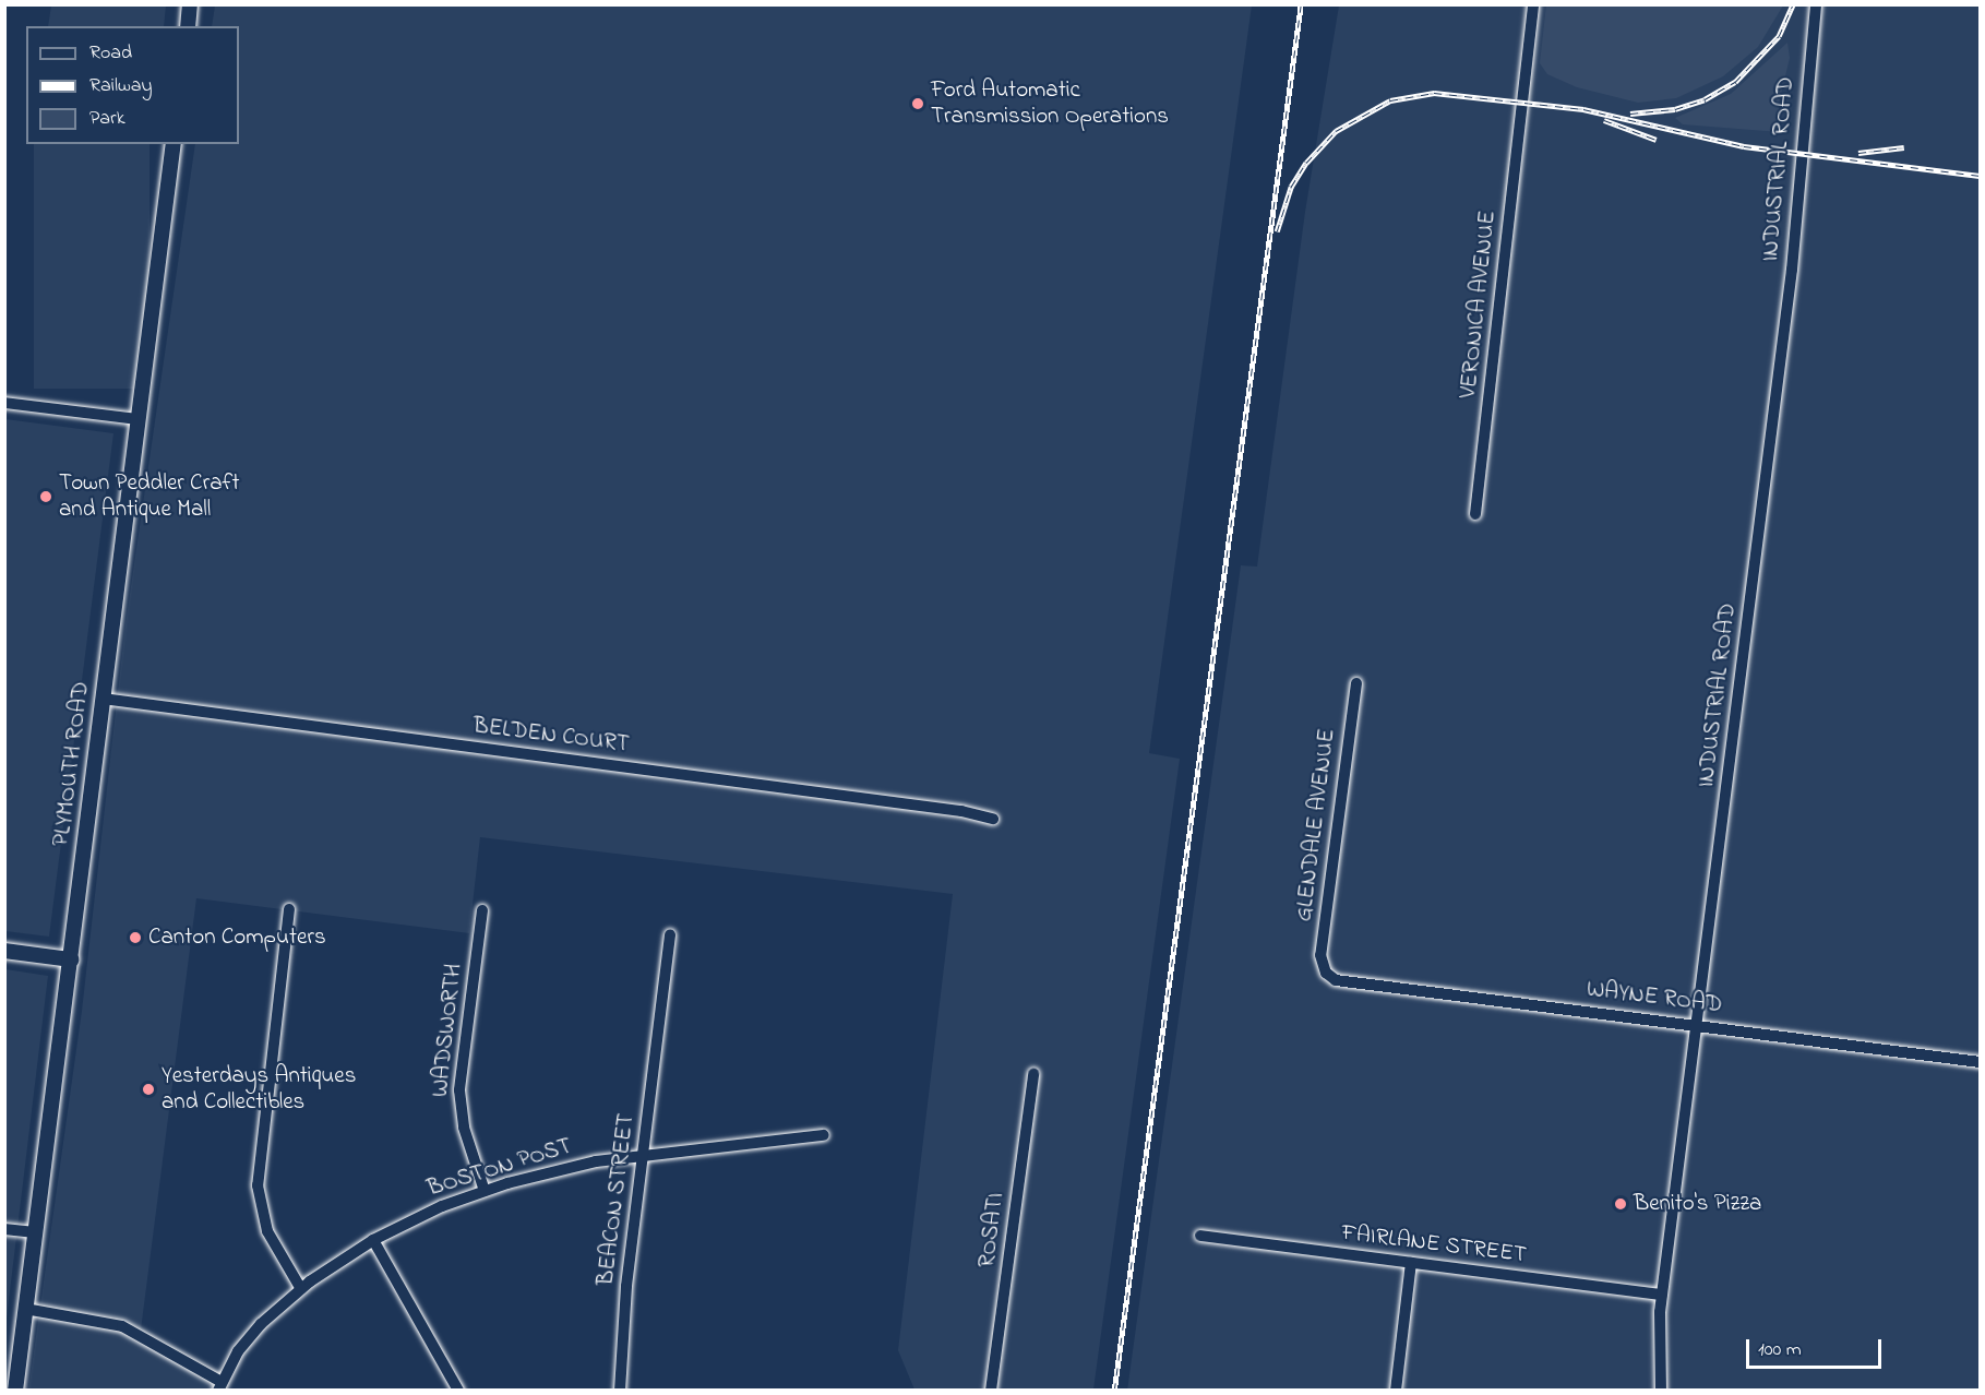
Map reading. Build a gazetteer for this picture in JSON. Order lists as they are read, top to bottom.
{
  "streets": {
    "main road": ["PLYMOUTH ROAD"],
    "street": [
      "INDUSTRIAL ROAD",
      "VERONICA AVENUE",
      "BELDEN COURT",
      "GLENDALE AVENUE",
      "WAYNE ROAD",
      "WADSWORTH",
      "BOSTON POST",
      "BEACON STREET",
      "ROSATI",
      "FAIRLANE STREET"
    ]
  },
  "crossings": [
    ["INDUSTRIAL ROAD", "WAYNE ROAD"],
    ["INDUSTRIAL ROAD", "FAIRLANE STREET"],
    ["BELDEN COURT", "PLYMOUTH ROAD"],
    ["GLENDALE AVENUE", "WAYNE ROAD"],
    ["WADSWORTH", "BOSTON POST"],
    ["BOSTON POST", "BEACON STREET"]
  ],
  "places": [
    "Ford Automatic Transmission Operations",
    "Town Peddler Craft and Antique Mall",
    "Canton Computers",
    "Yesterdays Antiques and Collectibles",
    "Benito's Pizza"
  ],
  "legend": ["Road", "Railway", "Park"],
  "scale_bar": "100 m"
}
